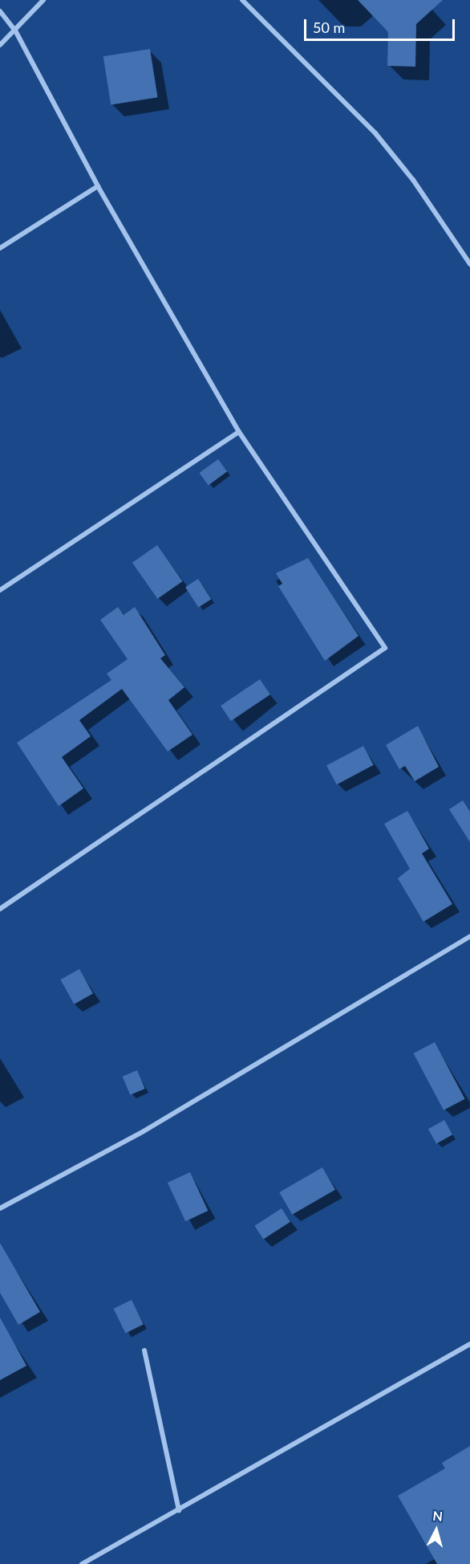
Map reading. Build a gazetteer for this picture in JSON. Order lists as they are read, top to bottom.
{
  "scale_bar": "50 m",
  "north": "top"
}
